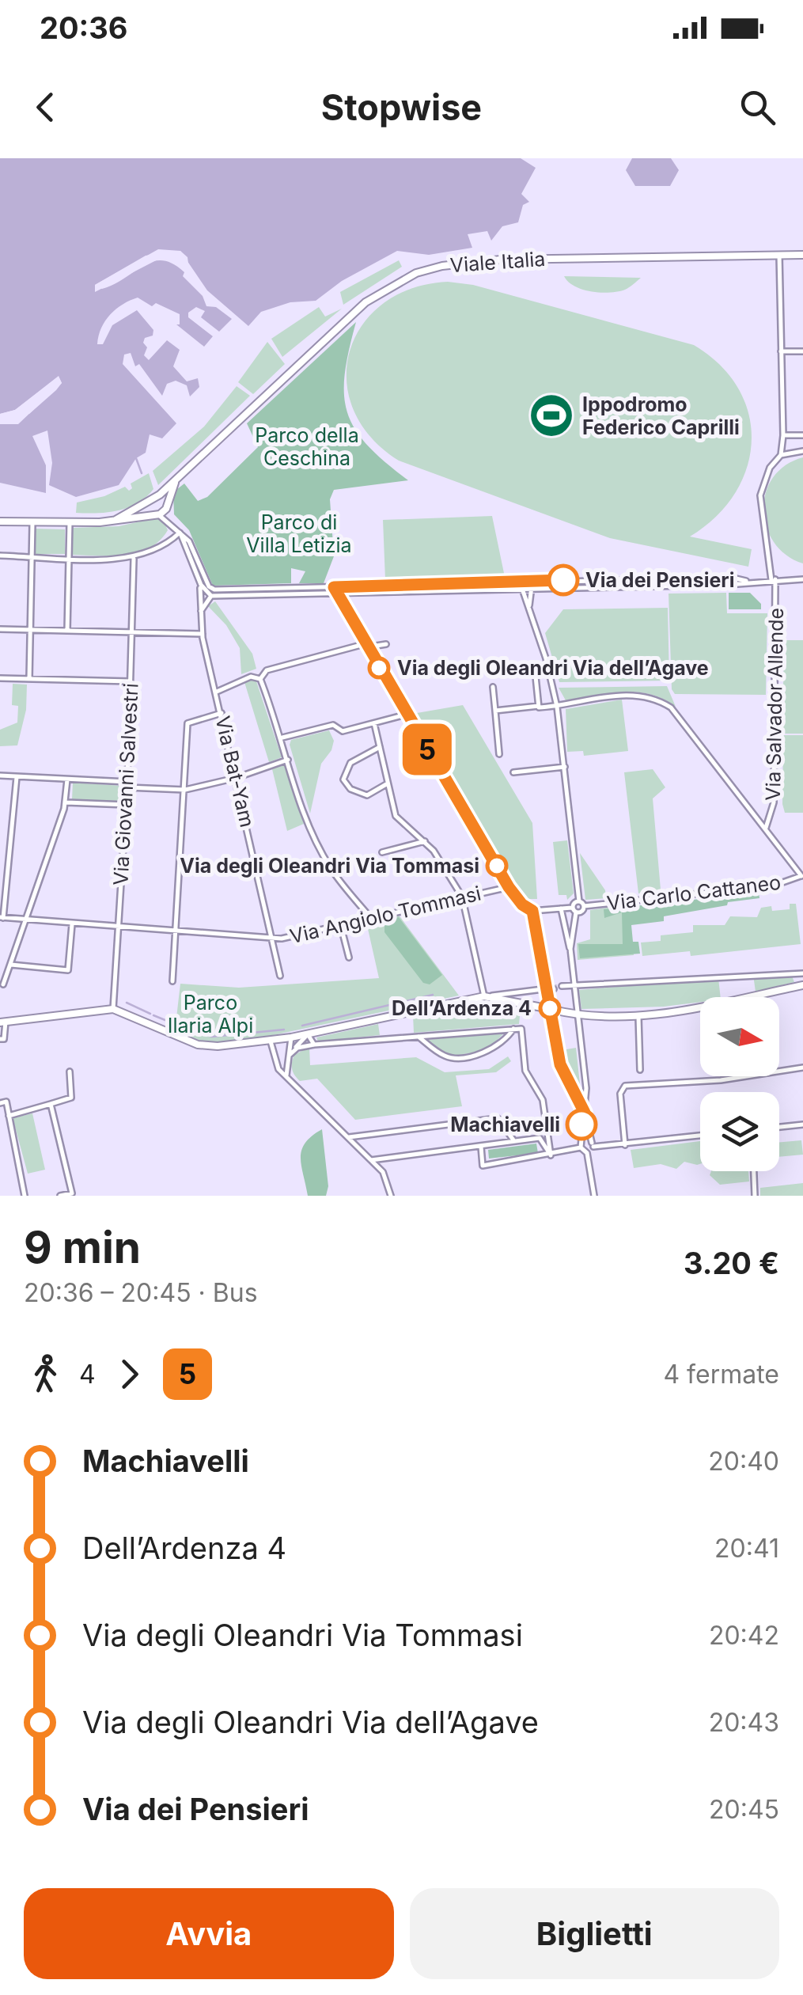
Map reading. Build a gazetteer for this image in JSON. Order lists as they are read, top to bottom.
{
  "streets": {
    "main road": ["Viale Italia"],
    "street": [
      "Via Salvador Allende",
      "Via Bat-Yam",
      "Via Giovanni Salvestri",
      "Via Carlo Cattaneo",
      "Via Angiolo Tommasi"
    ]
  },
  "crossings": [
    ["Via Bat-Yam", "Via Angiolo Tommasi"],
    ["Via Giovanni Salvestri", "Via Angiolo Tommasi"]
  ],
  "parks": ["Parco della Ceschina", "Parco di Villa Letizia", "Parco Ilaria Alpi"],
  "places": {
    "sports": ["Ippodromo Federico Caprilli"],
    "other": [
      "Via dei Pensieri",
      "Via degli Oleandri Via dell’Agave",
      "Via degli Oleandri Via Tommasi",
      "Dell’Ardenza 4",
      "Machiavelli"
    ]
  },
  "lines": ["bus line 5"],
  "north": "right",
  "page": {
    "status": "20:36",
    "header": "Stopwise",
    "on_map": "5",
    "heading": ["9 min", "20:36 – 20:45 · Bus", "3.20 €"],
    "legs": ["4", "5", "4 fermate"],
    "list": [
      {
        "name": "Machiavelli",
        "value": "20:40"
      },
      {
        "name": "Dell’Ardenza 4",
        "value": "20:41"
      },
      {
        "name": "Via degli Oleandri Via Tommasi",
        "value": "20:42"
      },
      {
        "name": "Via degli Oleandri Via dell’Agave",
        "value": "20:43"
      },
      {
        "name": "Via dei Pensieri",
        "value": "20:45"
      }
    ],
    "buttons": ["Avvia", "Biglietti"]
  }
}
